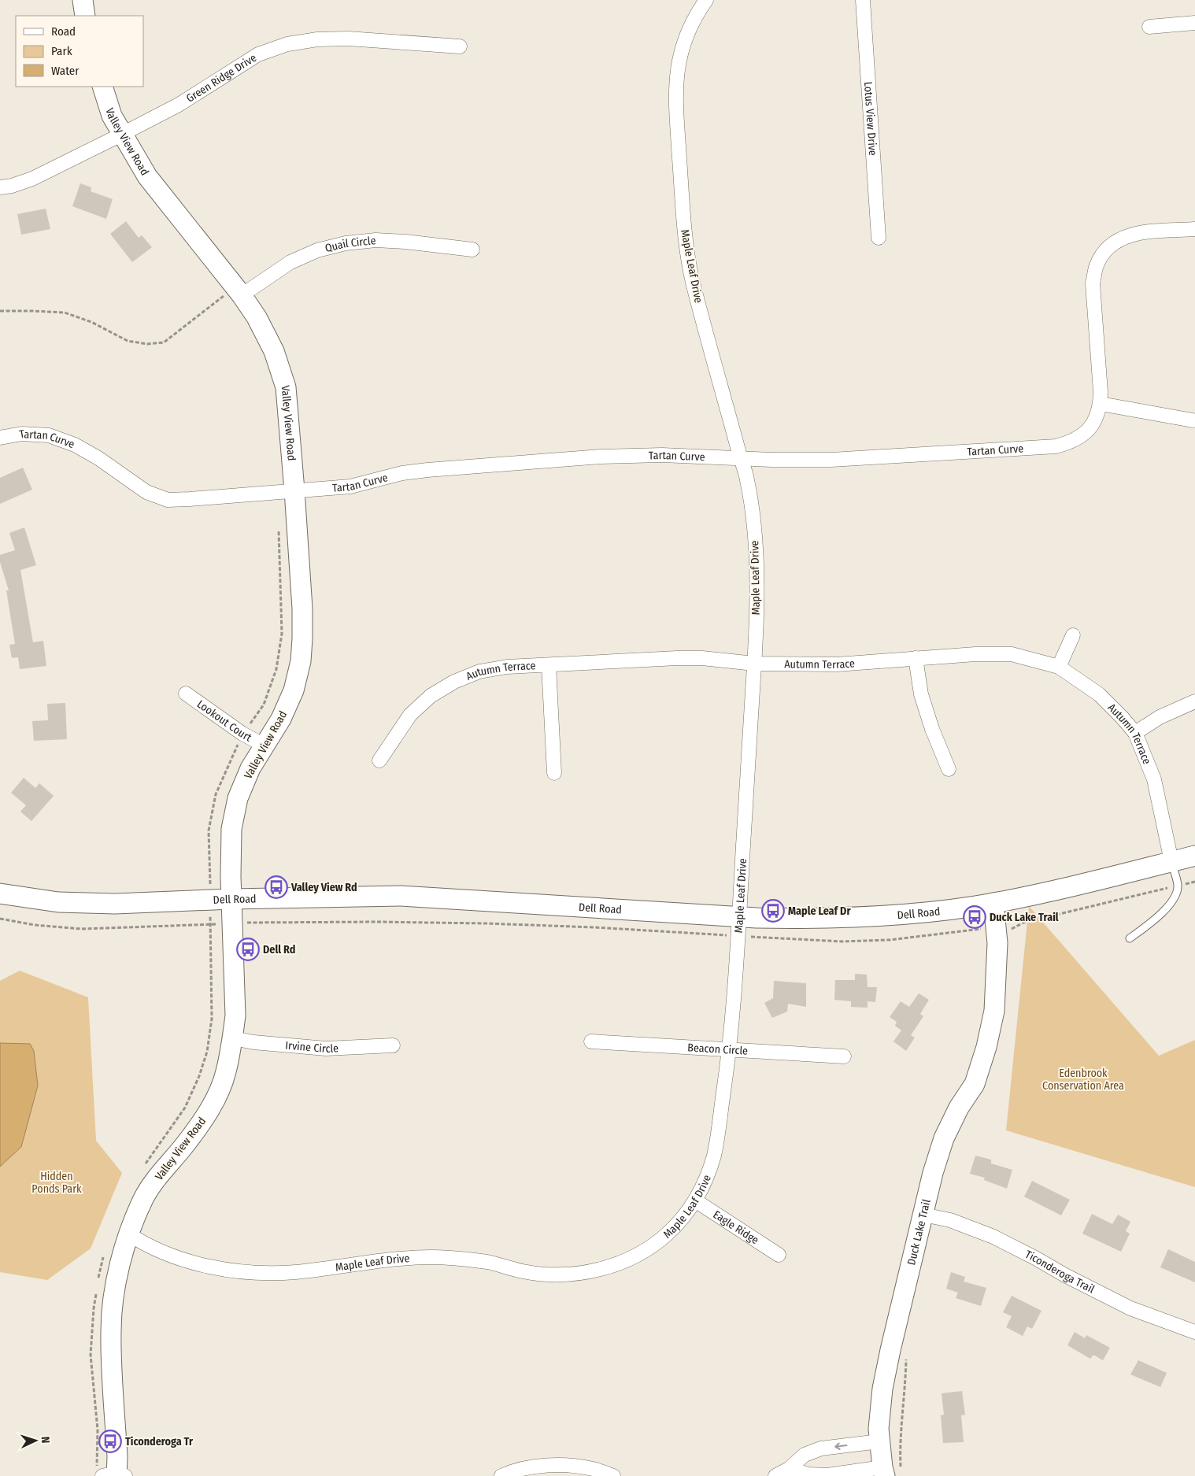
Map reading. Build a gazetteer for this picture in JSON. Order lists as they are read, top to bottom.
{
  "streets": {
    "street": [
      "Green Ridge Drive",
      "Lotus View Drive",
      "Valley View Road",
      "Quail Circle",
      "Maple Leaf Drive",
      "Tartan Curve",
      "Autumn Terrace",
      "Lookout Court",
      "Dell Road",
      "Irvine Circle",
      "Beacon Circle",
      "Eagle Ridge",
      "Duck Lake Trail",
      "Ticonderoga Trail"
    ]
  },
  "crossings": [
    ["Green Ridge Drive", "Valley View Road"],
    ["Valley View Road", "Quail Circle"],
    ["Valley View Road", "Maple Leaf Drive"],
    ["Valley View Road", "Tartan Curve"],
    ["Valley View Road", "Lookout Court"],
    ["Valley View Road", "Dell Road"],
    ["Valley View Road", "Irvine Circle"],
    ["Maple Leaf Drive", "Tartan Curve"],
    ["Maple Leaf Drive", "Autumn Terrace"],
    ["Maple Leaf Drive", "Dell Road"],
    ["Maple Leaf Drive", "Beacon Circle"],
    ["Maple Leaf Drive", "Eagle Ridge"],
    ["Autumn Terrace", "Dell Road"],
    ["Dell Road", "Duck Lake Trail"],
    ["Duck Lake Trail", "Ticonderoga Trail"]
  ],
  "parks": ["Edenbrook Conservation Area", "Hidden Ponds Park"],
  "places": {
    "bus stop": [
      "Valley View Rd",
      "Maple Leaf Dr",
      "Duck Lake Trail",
      "Dell Rd",
      "Ticonderoga Tr"
    ]
  },
  "legend": ["Road", "Park", "Water"],
  "north": "right"
}
